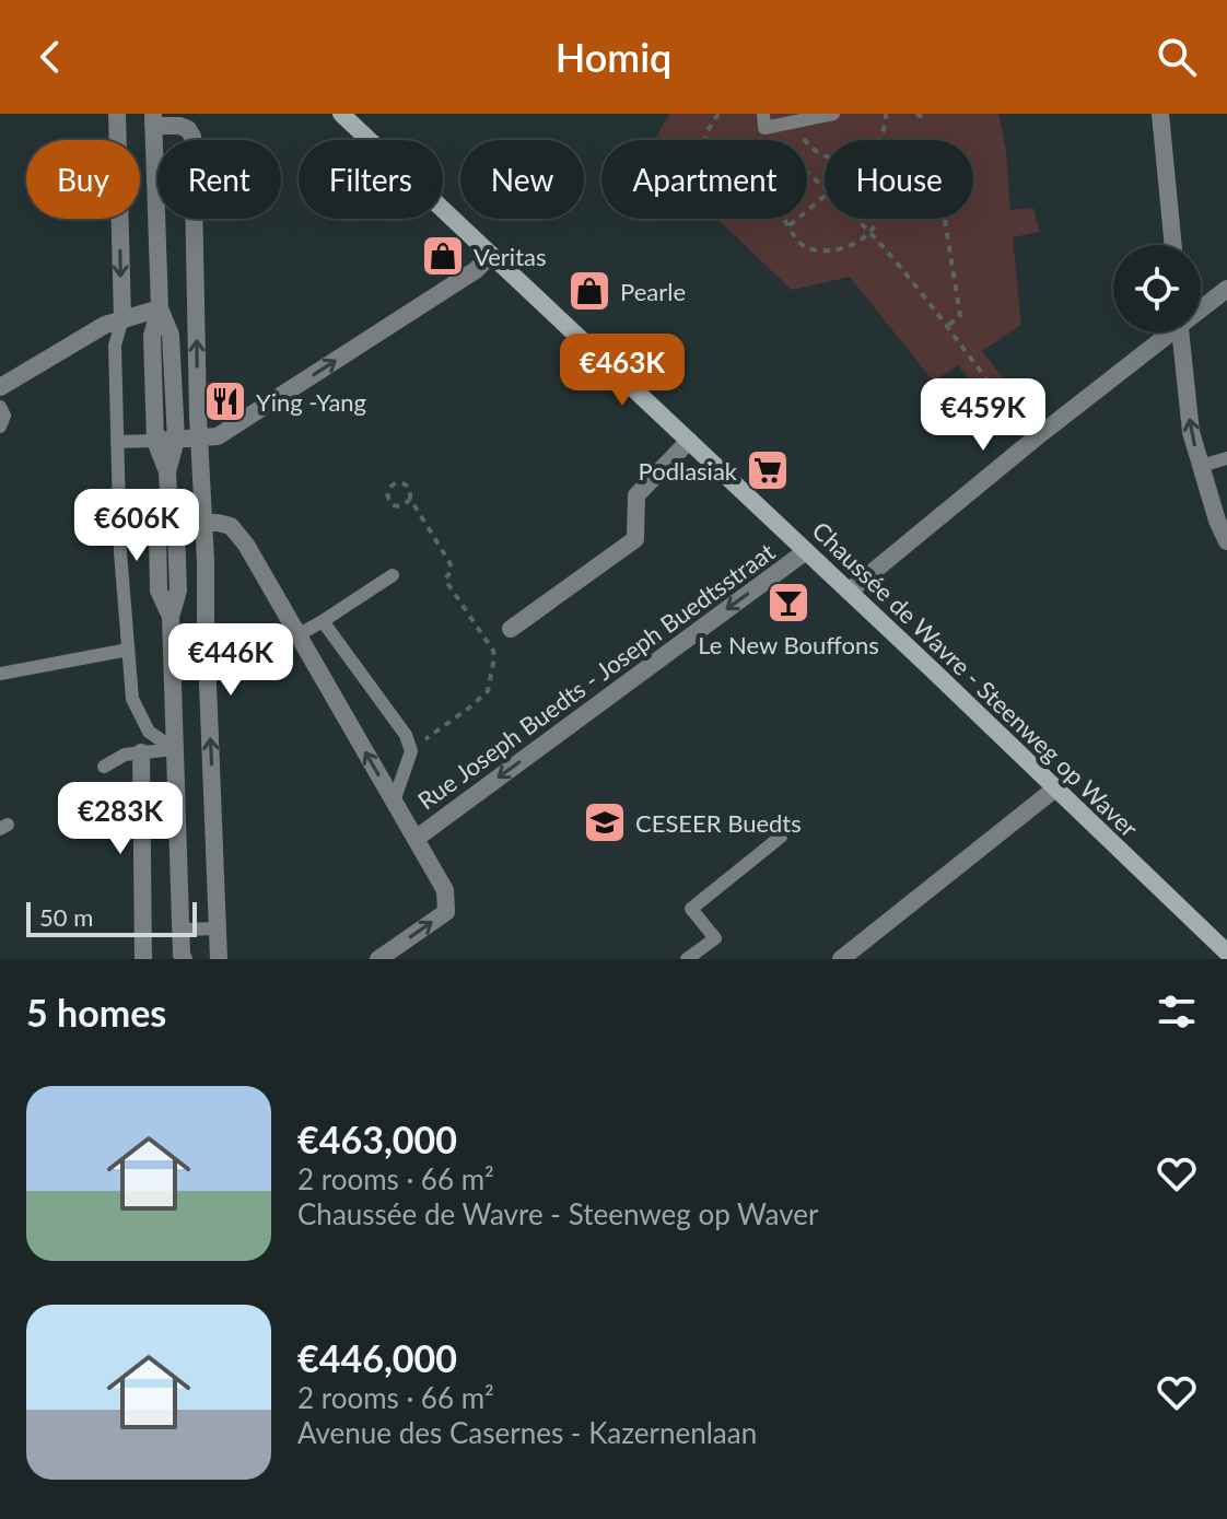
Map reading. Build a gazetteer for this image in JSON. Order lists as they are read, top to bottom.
{
  "streets": {
    "main road": ["Chaussée de Wavre - Steenweg op Waver"],
    "street": ["Rue Joseph Buedts - Joseph Buedtsstraat"]
  },
  "crossings": [
    ["Rue Joseph Buedts - Joseph Buedtsstraat", "Chaussée de Wavre - Steenweg op Waver"]
  ],
  "places": {
    "shop": ["Veritas", "Pearle"],
    "restaurant": ["Ying -Yang"],
    "supermarket": ["Podlasiak"],
    "bar": ["Le New Bouffons"],
    "school or university": ["CESEER Buedts"]
  },
  "scale_bar": "50 m",
  "page": {
    "header": "Homiq",
    "chip": [
      "Buy",
      "Rent",
      "Filters",
      "New",
      "Apartment",
      "House"
    ],
    "price": [
      "€463K",
      "€459K",
      "€606K",
      "€446K",
      "€283K"
    ],
    "scale": "50 m",
    "heading": "5 homes",
    "list": [
      {
        "name": "€463,000",
        "note": "2 rooms · 66 m² · Chaussée de Wavre - Steenweg op Waver"
      },
      {
        "name": "€446,000",
        "note": "2 rooms · 66 m² · Avenue des Casernes - Kazernenlaan"
      }
    ]
  }
}
